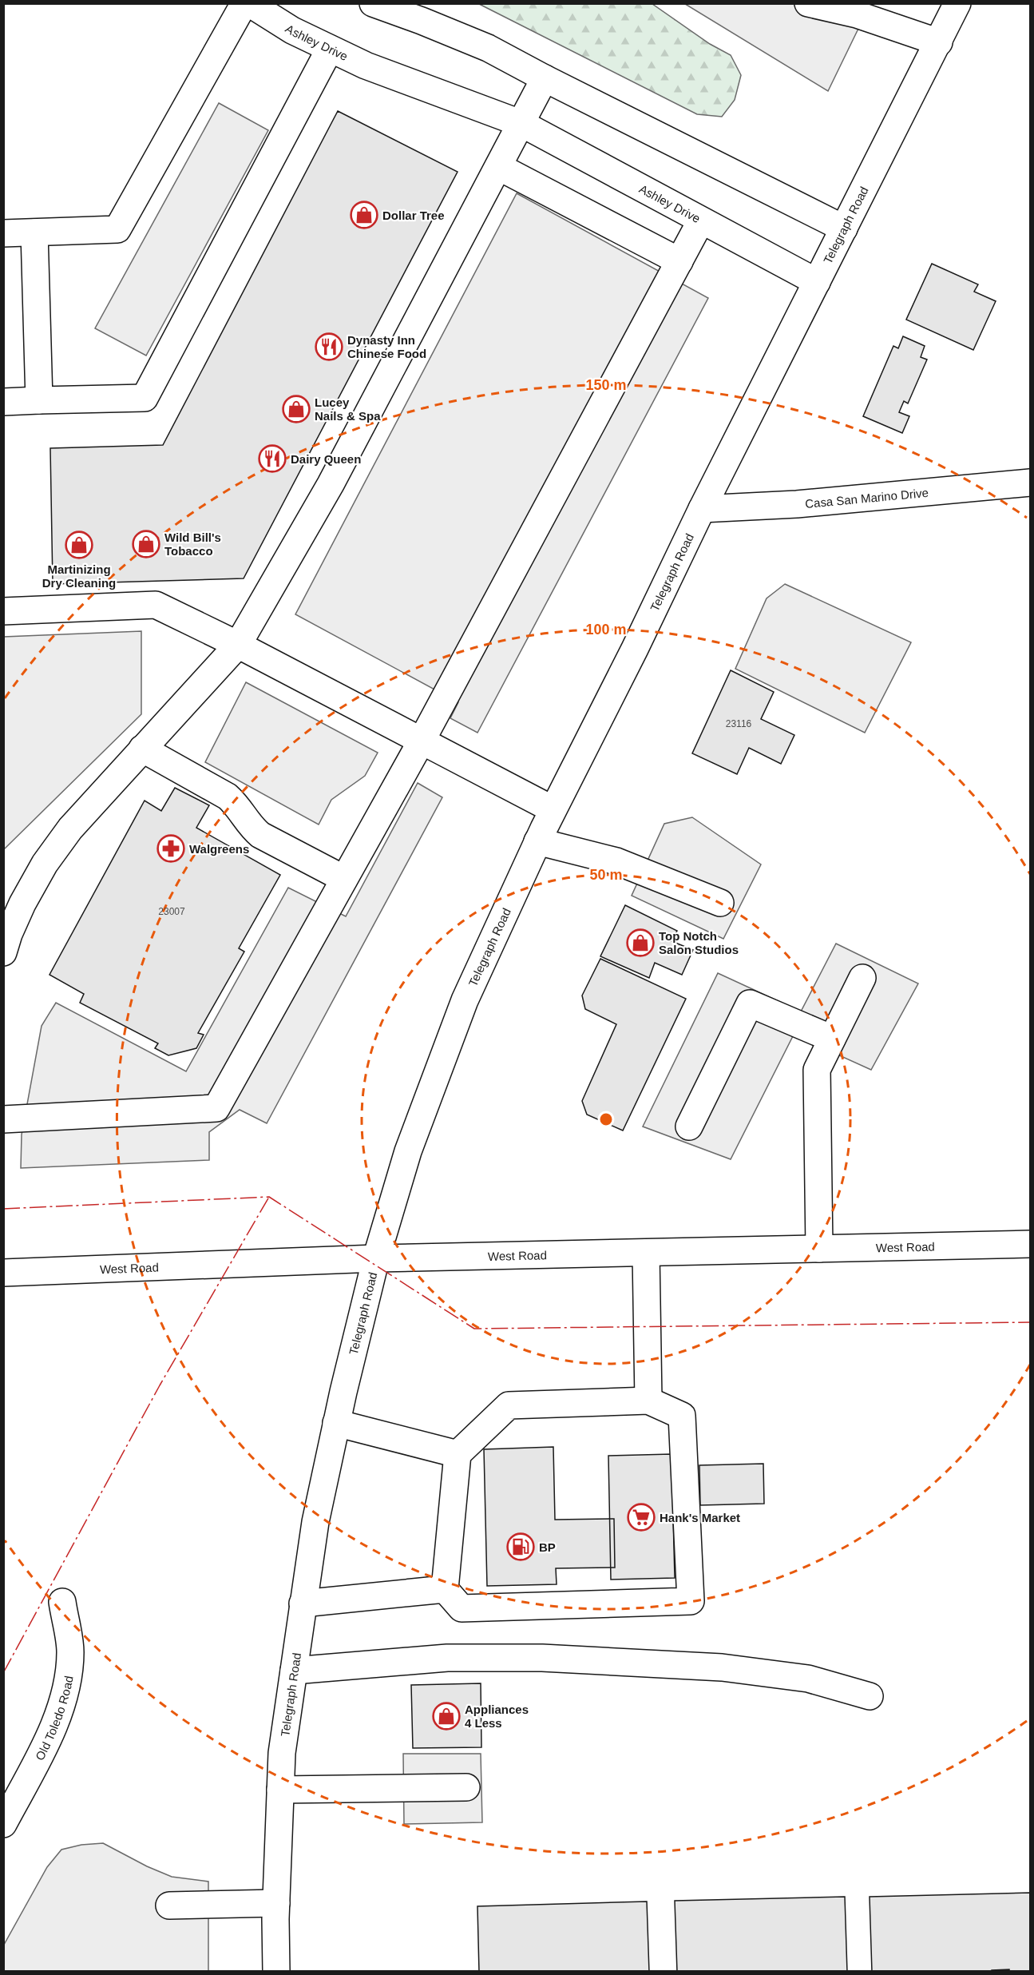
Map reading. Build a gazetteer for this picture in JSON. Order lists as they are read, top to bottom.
{
  "streets": {
    "main road": [
      "Ashley Drive",
      "Telegraph Road",
      "Casa San Marino Drive",
      "West Road",
      "Old Toledo Road"
    ]
  },
  "crossings": [
    ["Ashley Drive", "Telegraph Road"],
    ["Telegraph Road", "Casa San Marino Drive"],
    ["Telegraph Road", "West Road"]
  ],
  "places": {
    "shop": [
      "Dollar Tree",
      "Lucey Nails & Spa",
      "Wild Bill's Tobacco",
      "Martinizing Dry Cleaning",
      "Top Notch Salon Studios",
      "Appliances 4 Less"
    ],
    "restaurant": ["Dynasty Inn Chinese Food", "Dairy Queen"],
    "pharmacy": ["Walgreens"],
    "supermarket": ["Hank's Market"],
    "fuel station": ["BP"]
  },
  "house_numbers": ["23116", "23007"],
  "rings": ["150 m", "100 m", "50 m"]
}
